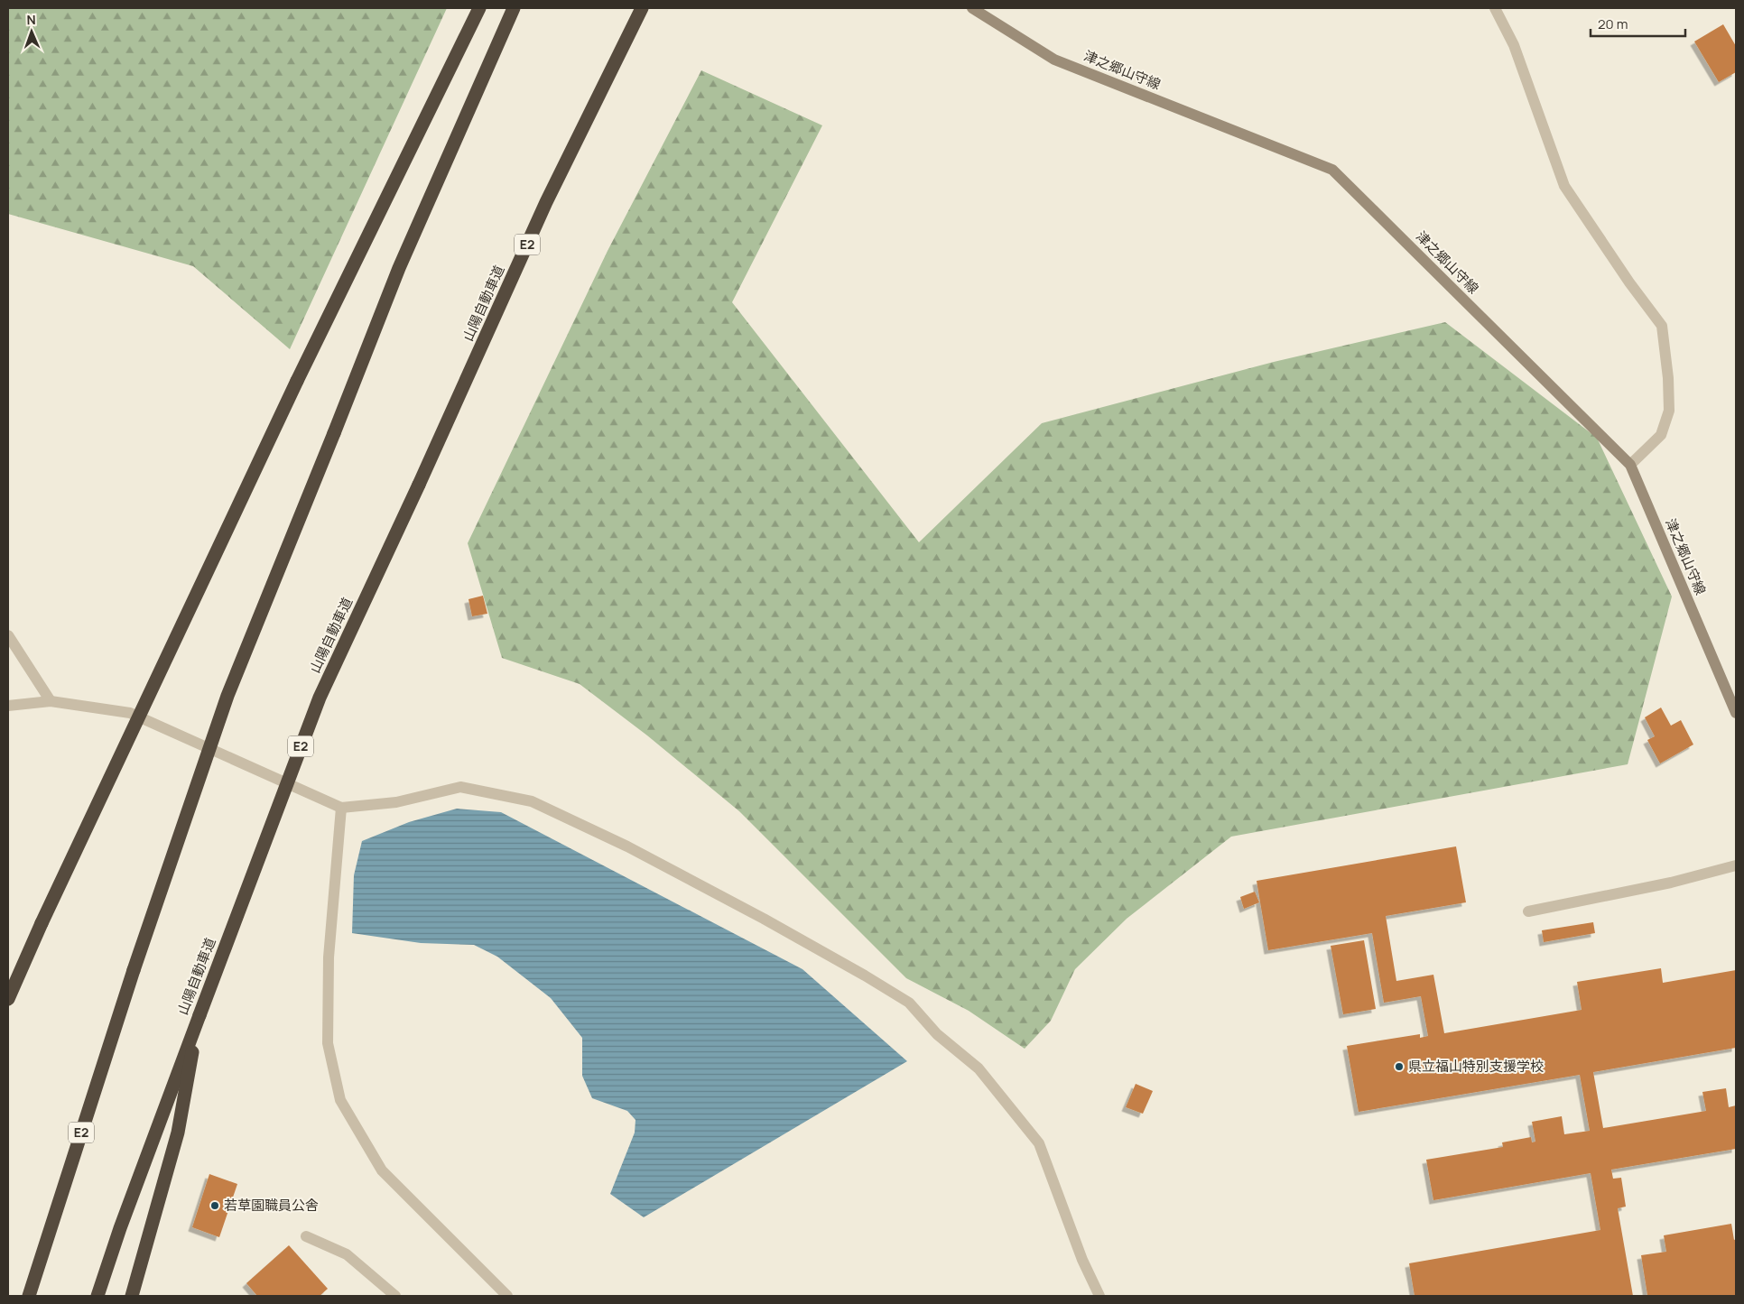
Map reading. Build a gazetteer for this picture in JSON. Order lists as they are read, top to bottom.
{
  "streets": {
    "highway": ["E2", "山陽自動車道"],
    "main road": ["津之郷山守線"]
  },
  "places": ["県立福山特別支援学校", "若草園職員公舎"],
  "scale_bar": "20 m",
  "north": "top"
}
